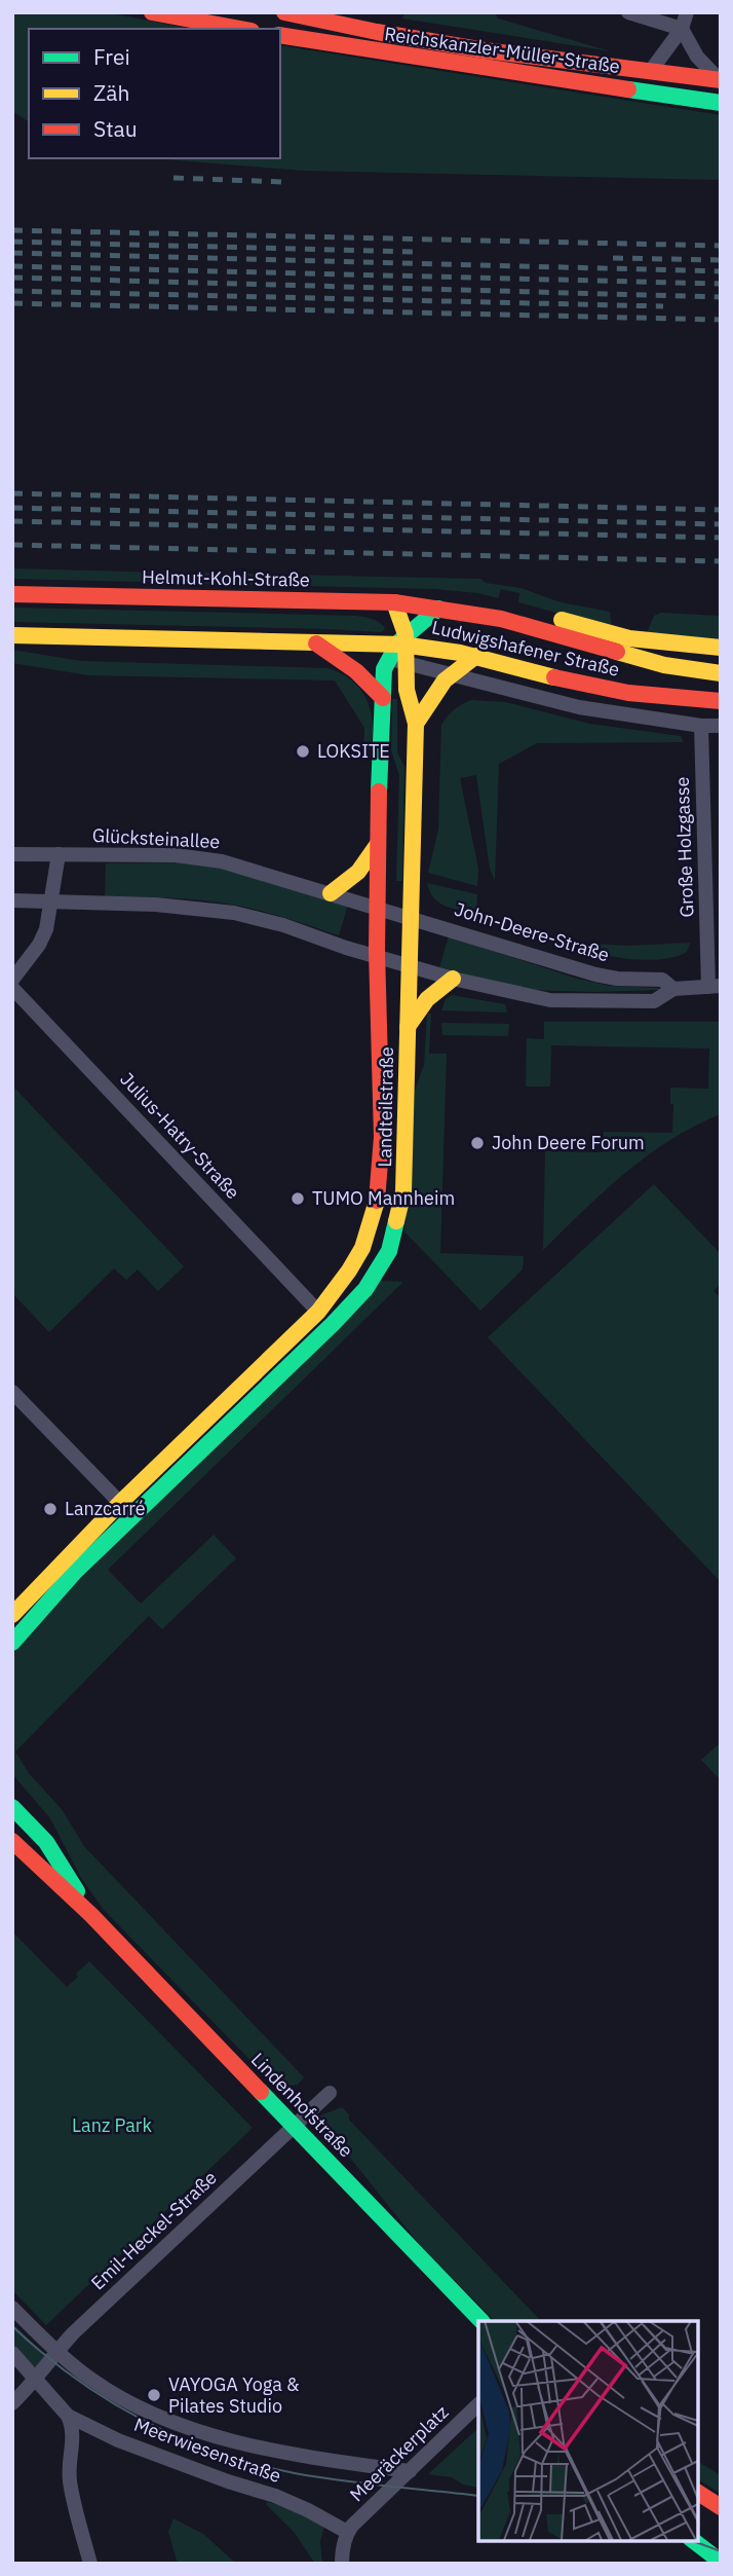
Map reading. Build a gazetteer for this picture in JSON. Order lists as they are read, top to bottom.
{
  "streets": {
    "street": [
      "Reichskanzler-Müller-Straße",
      "Helmut-Kohl-Straße",
      "Ludwigshafener Straße",
      "Glücksteinallee",
      "Große Holzgasse",
      "John-Deere-Straße",
      "Landteilstraße",
      "Julius-Hatry-Straße",
      "Lindenhofstraße",
      "Emil-Heckel-Straße",
      "Meerwiesenstraße",
      "Meeräckerplatz"
    ]
  },
  "crossings": [
    ["Helmut-Kohl-Straße", "Ludwigshafener Straße"],
    ["Helmut-Kohl-Straße", "Landteilstraße"],
    ["Ludwigshafener Straße", "Landteilstraße"],
    ["Glücksteinallee", "John-Deere-Straße"],
    ["Glücksteinallee", "Landteilstraße"],
    ["Große Holzgasse", "John-Deere-Straße"],
    ["John-Deere-Straße", "Landteilstraße"],
    ["Landteilstraße", "Julius-Hatry-Straße"],
    ["Lindenhofstraße", "Emil-Heckel-Straße"],
    ["Emil-Heckel-Straße", "Meerwiesenstraße"],
    ["Meerwiesenstraße", "Meeräckerplatz"]
  ],
  "parks": ["Lanz Park"],
  "places": [
    "LOKSITE",
    "John Deere Forum",
    "TUMO Mannheim",
    "Lanzcarré",
    "VAYOGA Yoga & Pilates Studio"
  ],
  "legend": ["Frei", "Zäh", "Stau"]
}
